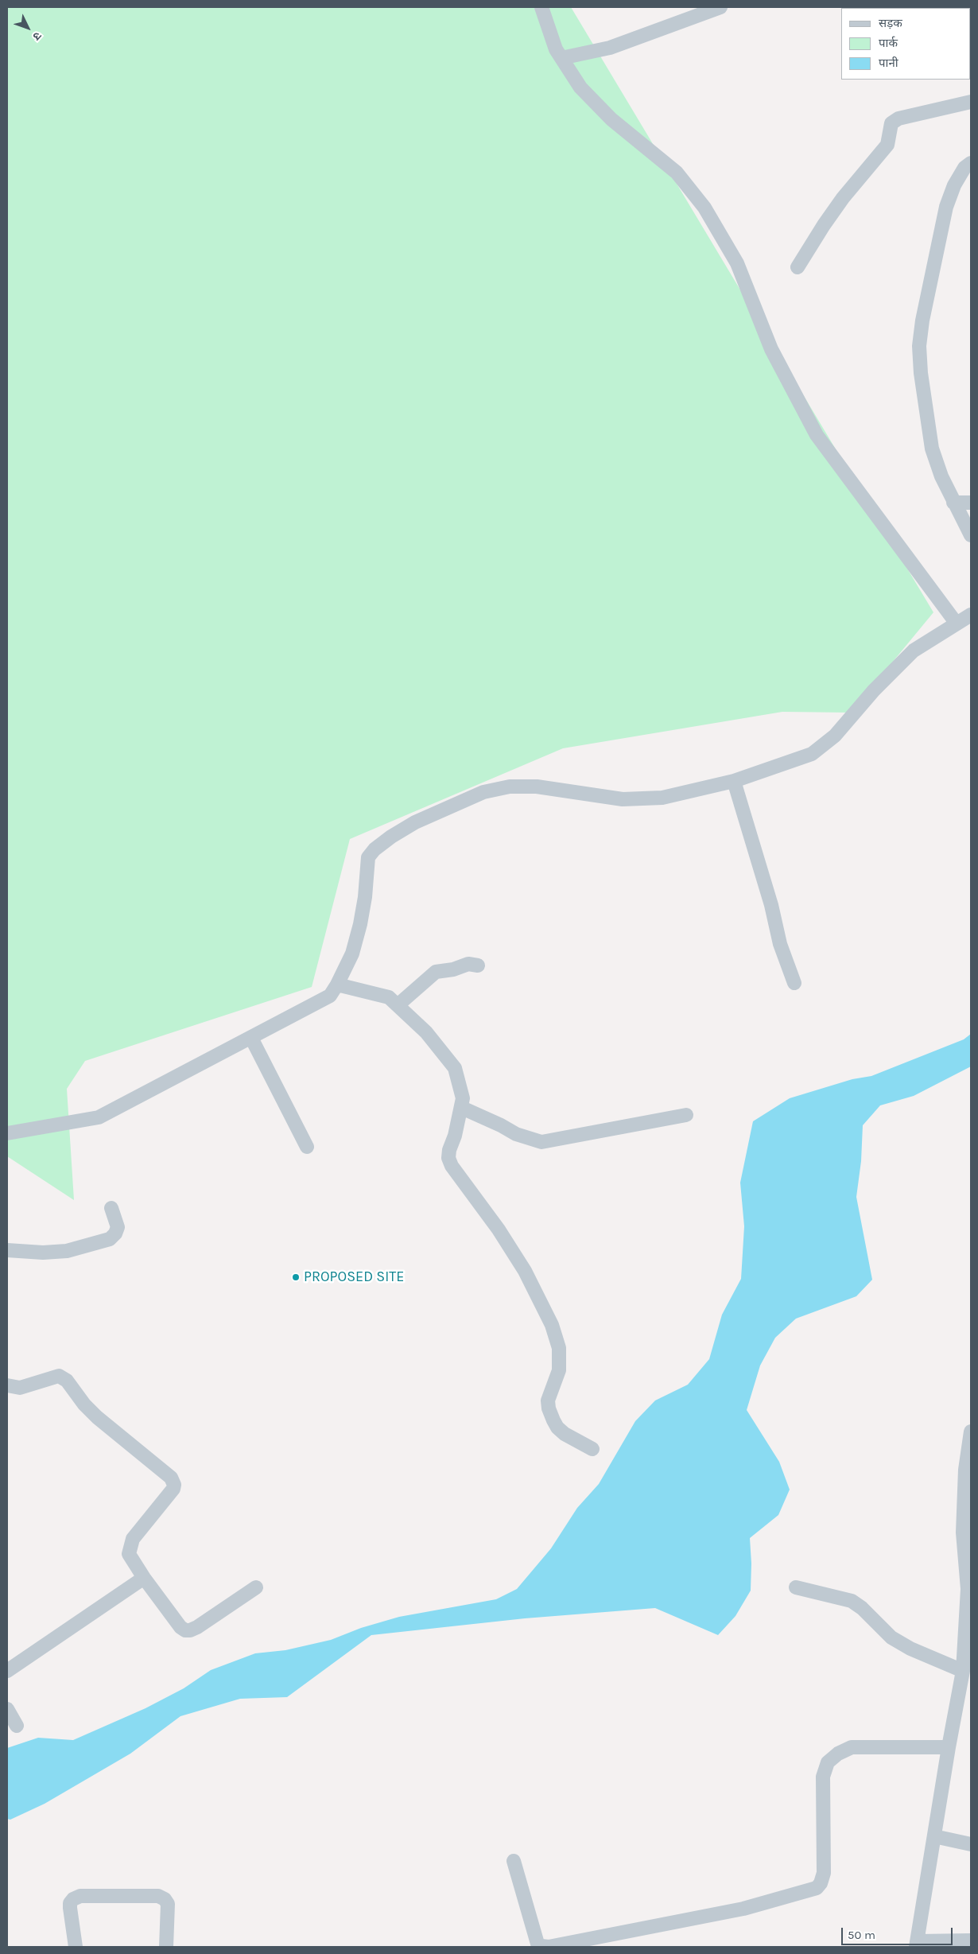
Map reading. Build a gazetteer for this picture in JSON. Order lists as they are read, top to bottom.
{
  "places": ["PROPOSED SITE"],
  "legend": ["सड़क", "पार्क", "पानी"],
  "scale_bar": "50 m",
  "north": "bottom right"
}
